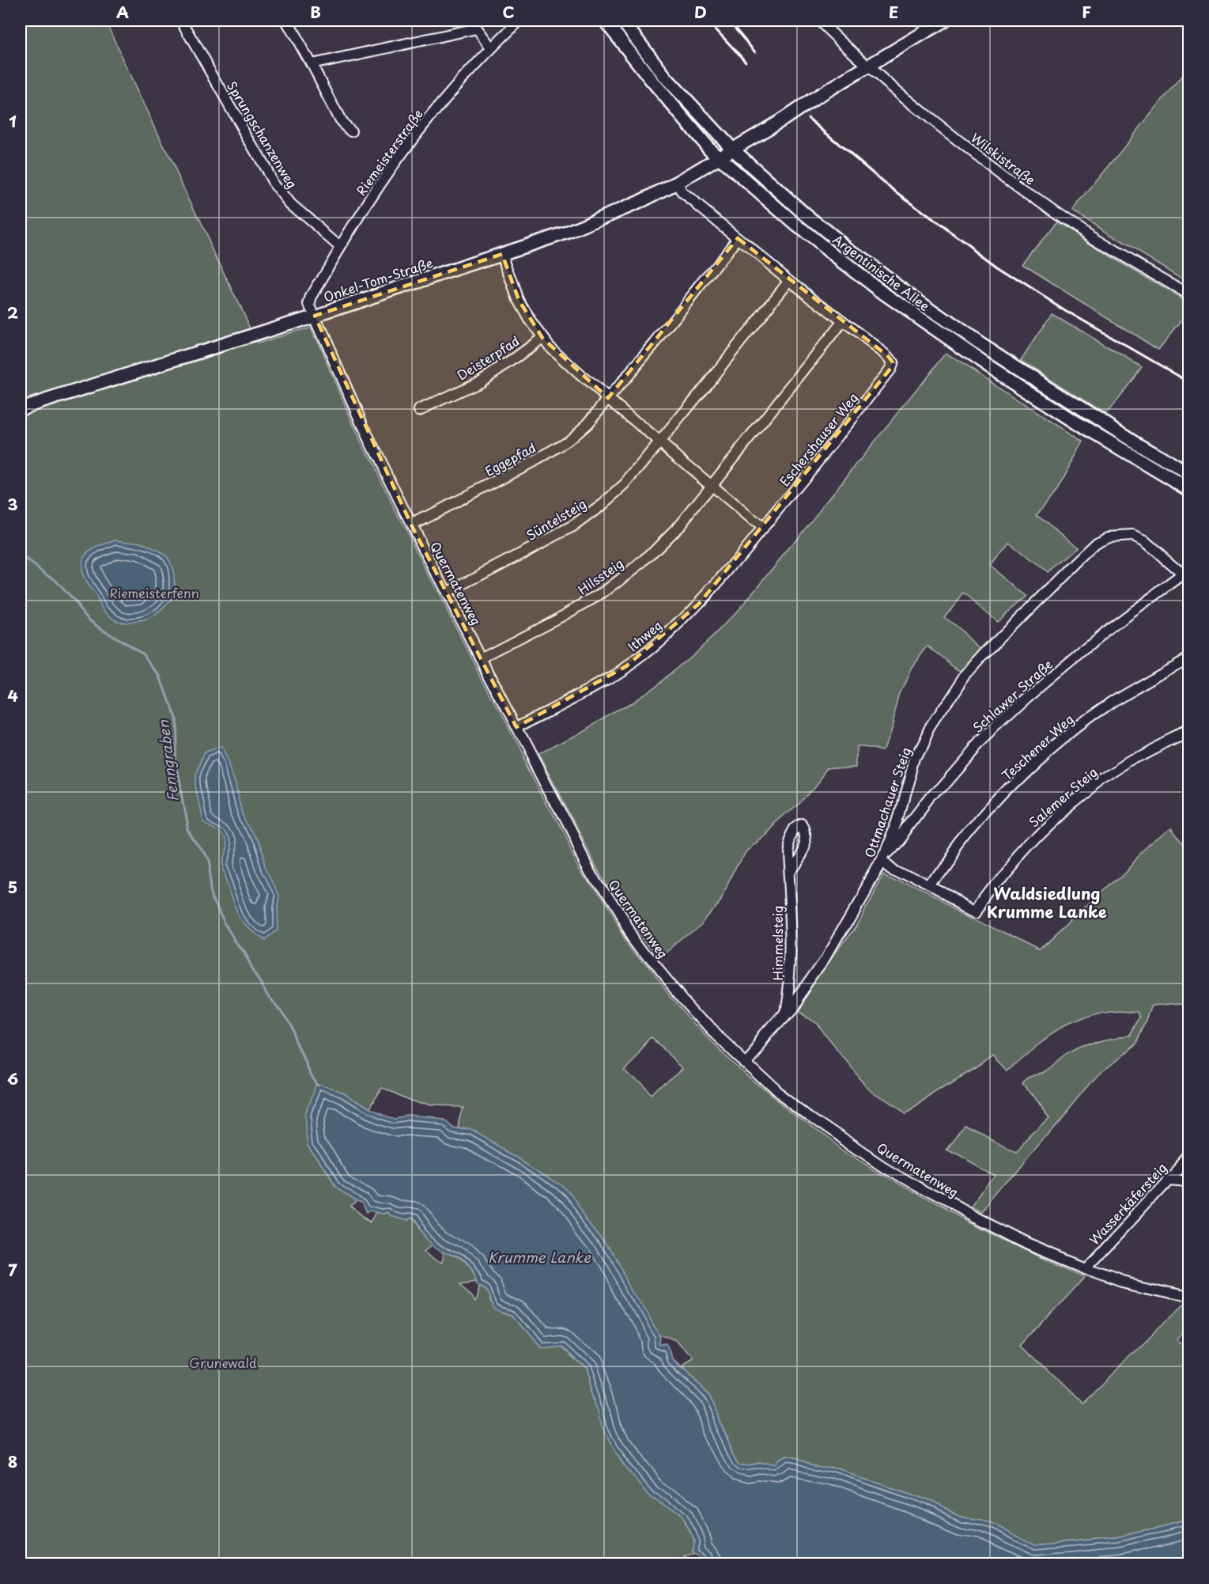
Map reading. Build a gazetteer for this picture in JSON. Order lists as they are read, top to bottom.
{
  "streets": {
    "main road": ["Argentinische Allee", "Onkel-Tom-Straße"],
    "street": [
      "Sprungschanzenweg",
      "Riemeisterstraße",
      "Wilskistraße",
      "Deisterpfad",
      "Eschershauser Weg",
      "Eggepfad",
      "Süntelsteig",
      "Hilssteig",
      "Quermatenweg",
      "Ithweg",
      "Schlawer Straße",
      "Teschener Weg",
      "Salemer Steig",
      "Ottmachauer Steig",
      "Himmelsteig",
      "Wasserkäfersteig"
    ]
  },
  "crossings": [
    ["Sprungschanzenweg", "Riemeisterstraße"],
    ["Riemeisterstraße", "Onkel-Tom-Straße"],
    ["Riemeisterstraße", "Quermatenweg"],
    ["Wilskistraße", "Onkel-Tom-Straße"],
    ["Argentinische Allee", "Onkel-Tom-Straße"],
    ["Onkel-Tom-Straße", "Eschershauser Weg"],
    ["Onkel-Tom-Straße", "Quermatenweg"],
    ["Eschershauser Weg", "Ithweg"],
    ["Eggepfad", "Quermatenweg"],
    ["Süntelsteig", "Quermatenweg"],
    ["Hilssteig", "Quermatenweg"],
    ["Quermatenweg", "Ithweg"],
    ["Quermatenweg", "Ottmachauer Steig"],
    ["Quermatenweg", "Wasserkäfersteig"],
    ["Schlawer Straße", "Ottmachauer Steig"],
    ["Teschener Weg", "Salemer Steig"],
    ["Ottmachauer Steig", "Himmelsteig"]
  ],
  "districts": ["Waldsiedlung Krumme Lanke"],
  "water": ["Fenngraben", "Krumme Lanke"],
  "parks": ["Riemeisterfenn", "Grunewald"],
  "grid": {
    "columns": [
      "A",
      "B",
      "C",
      "D",
      "E",
      "F"
    ],
    "rows": [
      "1",
      "2",
      "3",
      "4",
      "5",
      "6",
      "7",
      "8"
    ]
  }
}
